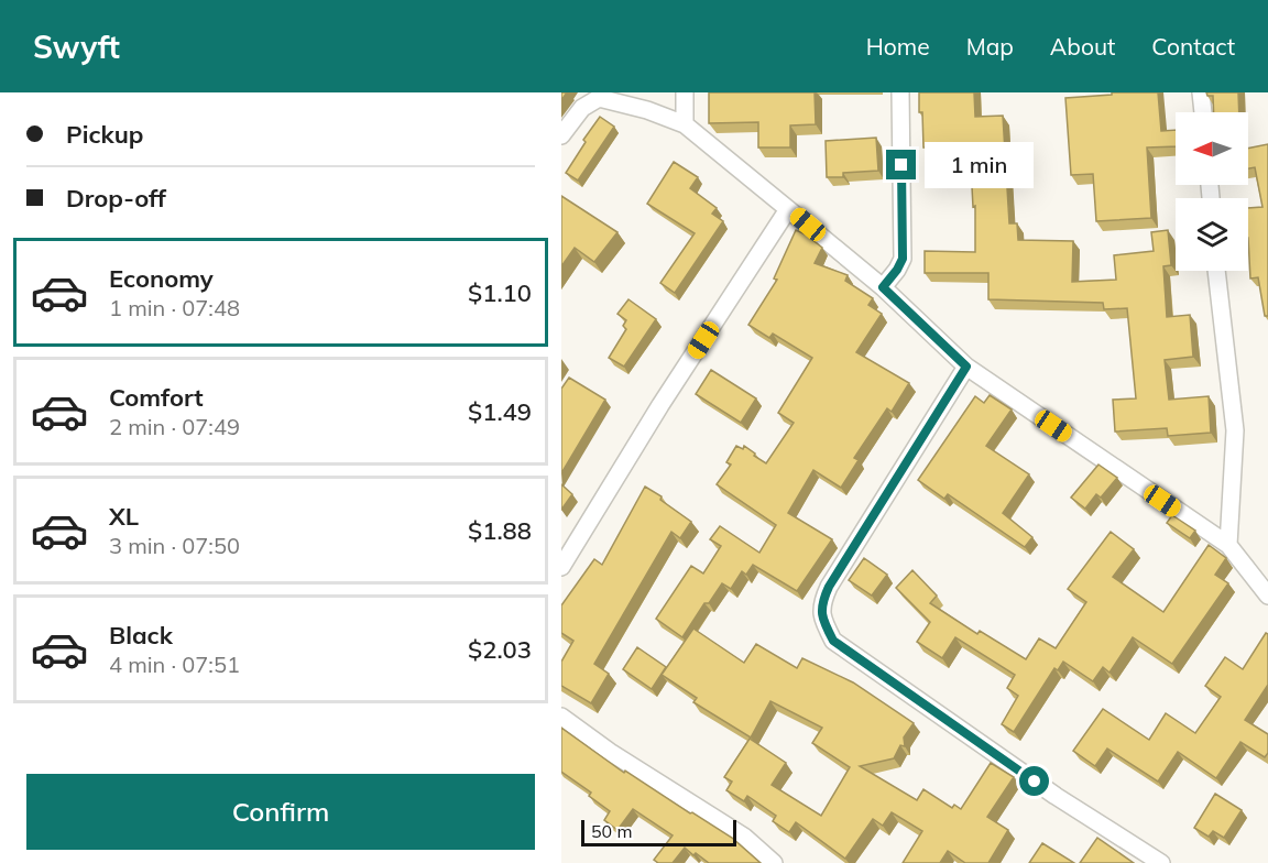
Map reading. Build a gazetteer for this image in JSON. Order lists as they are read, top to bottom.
{
  "scale_bar": "50 m",
  "north": "left",
  "page": {
    "header": "Swyft",
    "nav": [
      "Home",
      "Map",
      "About",
      "Contact"
    ],
    "banner": ["Pickup", "Drop-off"],
    "bubble": "1 min",
    "list": [
      {
        "name": "Economy",
        "note": "1 min · 07:48",
        "value": "$1.10"
      },
      {
        "name": "Comfort",
        "note": "2 min · 07:49",
        "value": "$1.49"
      },
      {
        "name": "XL",
        "note": "3 min · 07:50",
        "value": "$1.88"
      },
      {
        "name": "Black",
        "note": "4 min · 07:51",
        "value": "$2.03"
      }
    ],
    "buttons": "Confirm",
    "scale": "50 m"
  }
}
